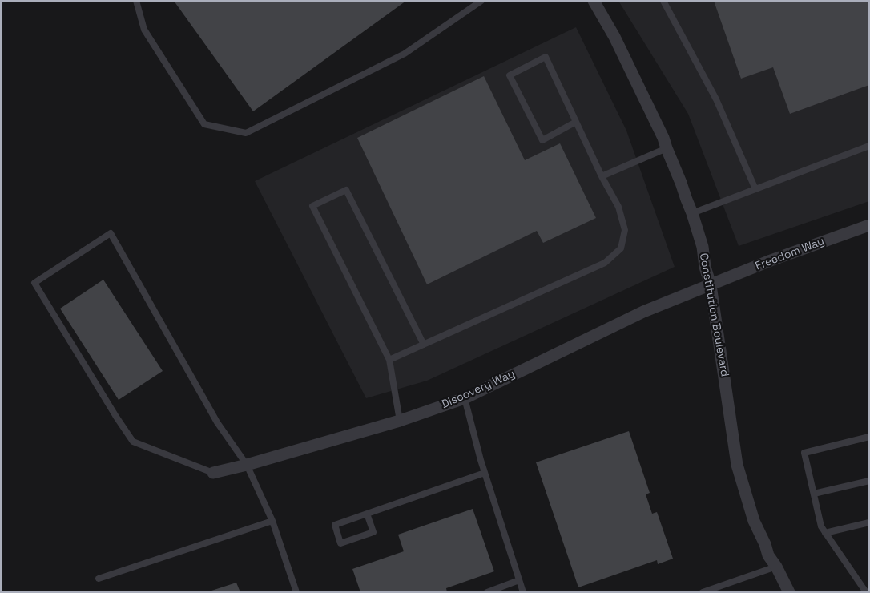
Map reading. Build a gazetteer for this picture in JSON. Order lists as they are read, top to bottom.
{
  "streets": {
    "street": ["Freedom Way", "Constitution Boulevard", "Discovery Way"]
  },
  "crossings": [
    ["Freedom Way", "Constitution Boulevard"],
    ["Freedom Way", "Discovery Way"],
    ["Constitution Boulevard", "Discovery Way"]
  ]
}
